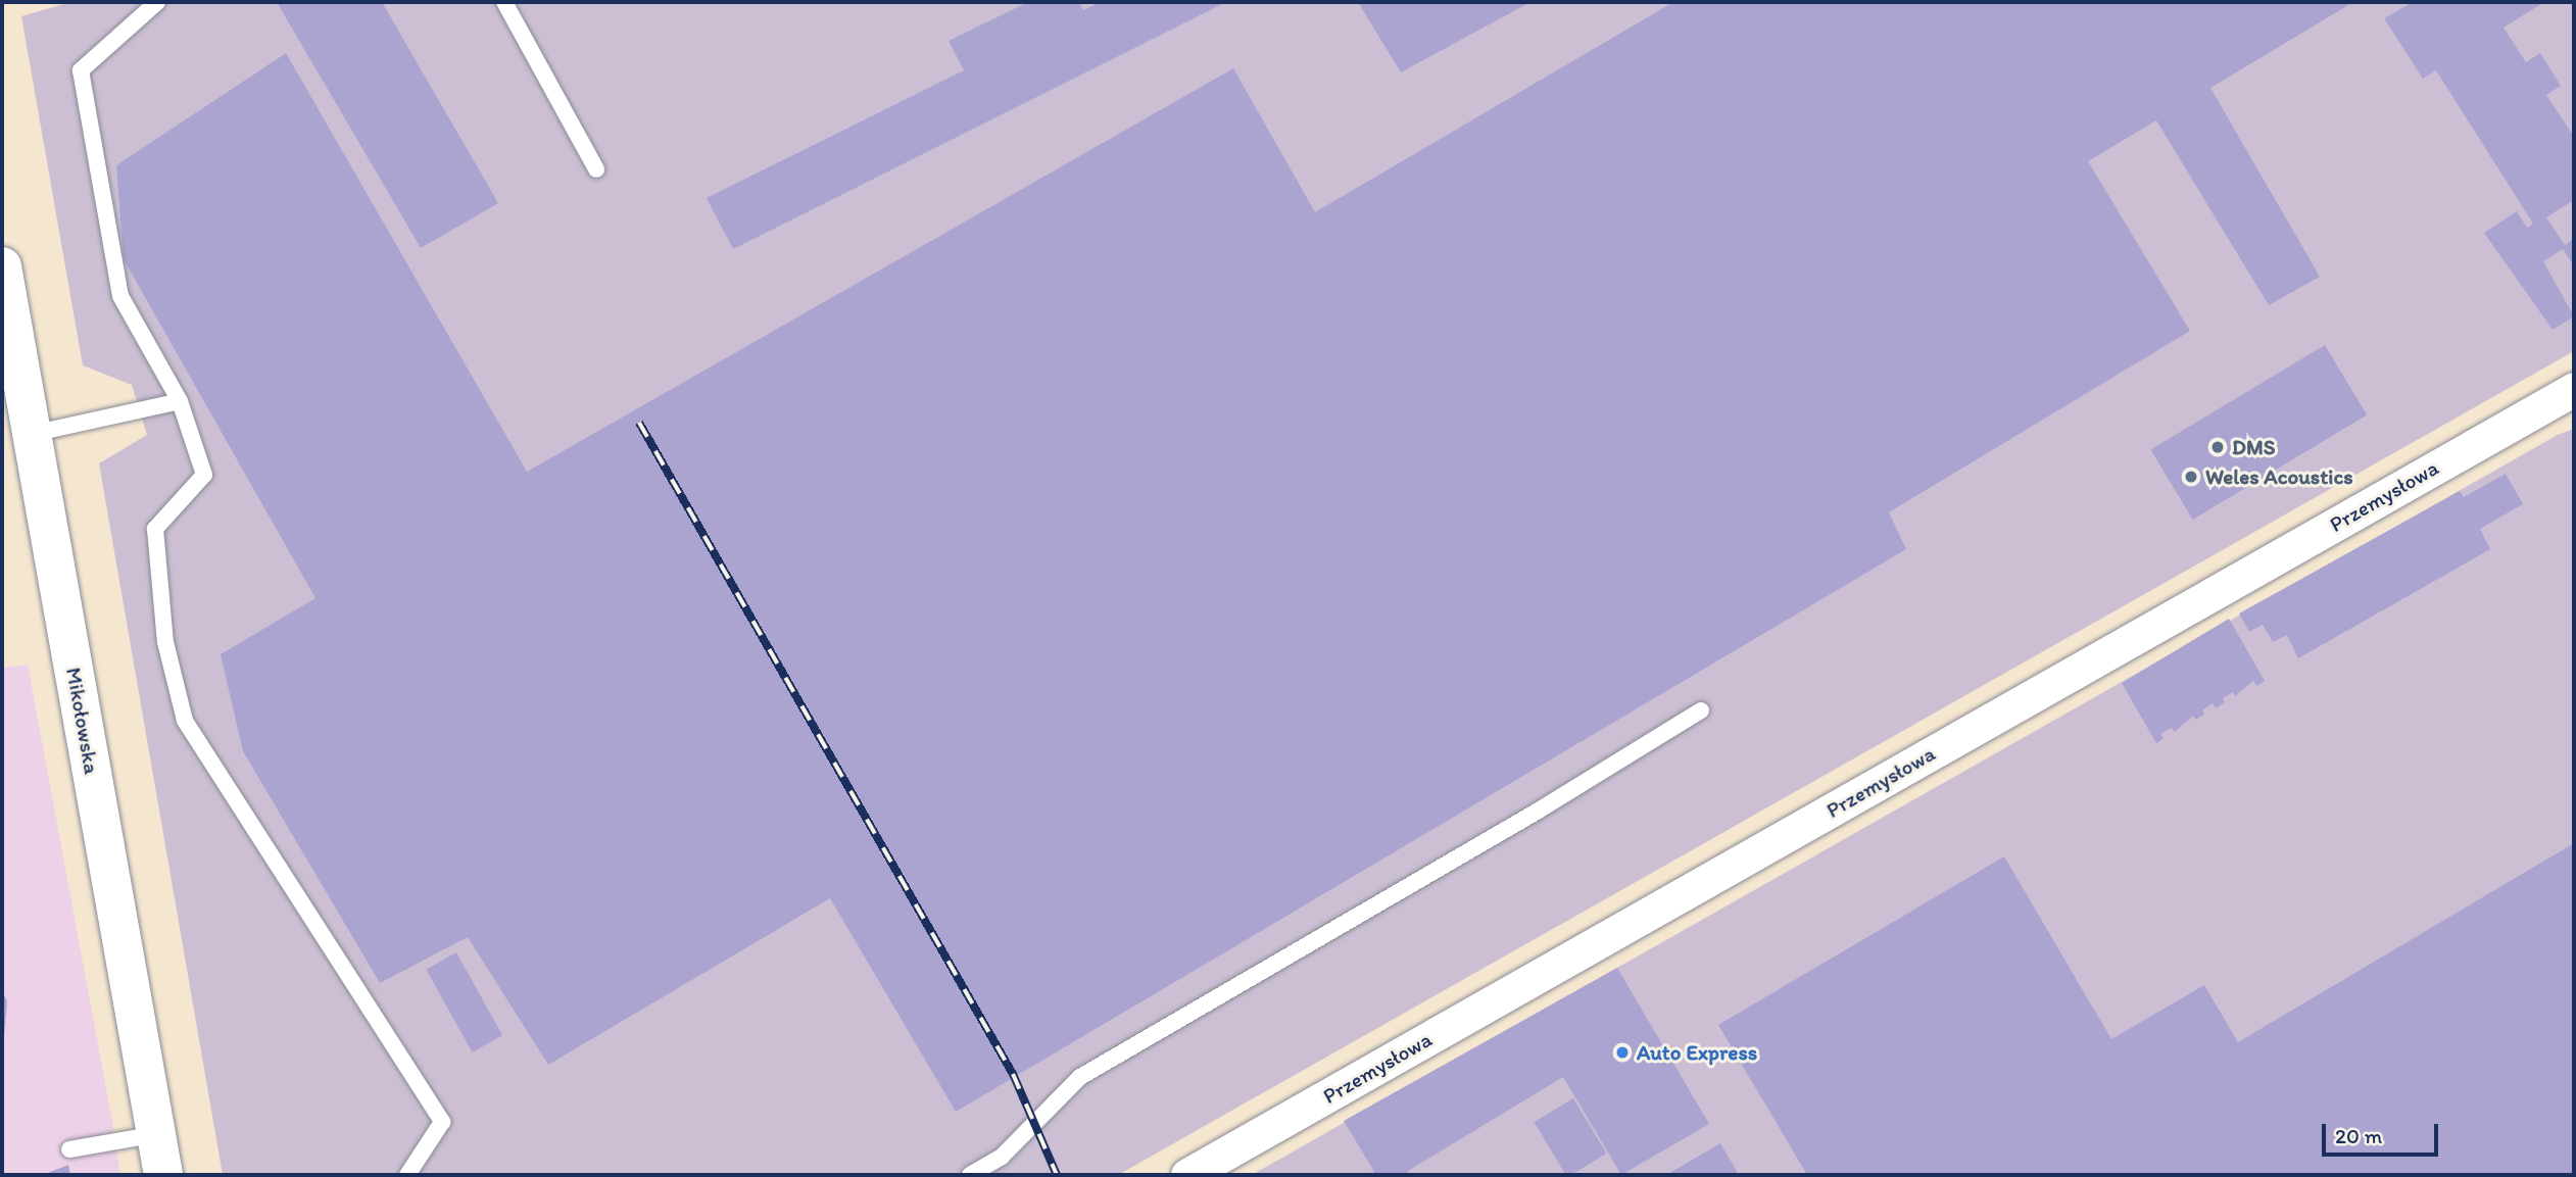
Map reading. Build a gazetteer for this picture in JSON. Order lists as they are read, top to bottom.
{
  "streets": {
    "main road": ["Mikołowska"],
    "street": ["Przemysłowa"]
  },
  "places": ["DMS", "Weles Acoustics", "Auto Express"],
  "scale_bar": "20 m"
}
